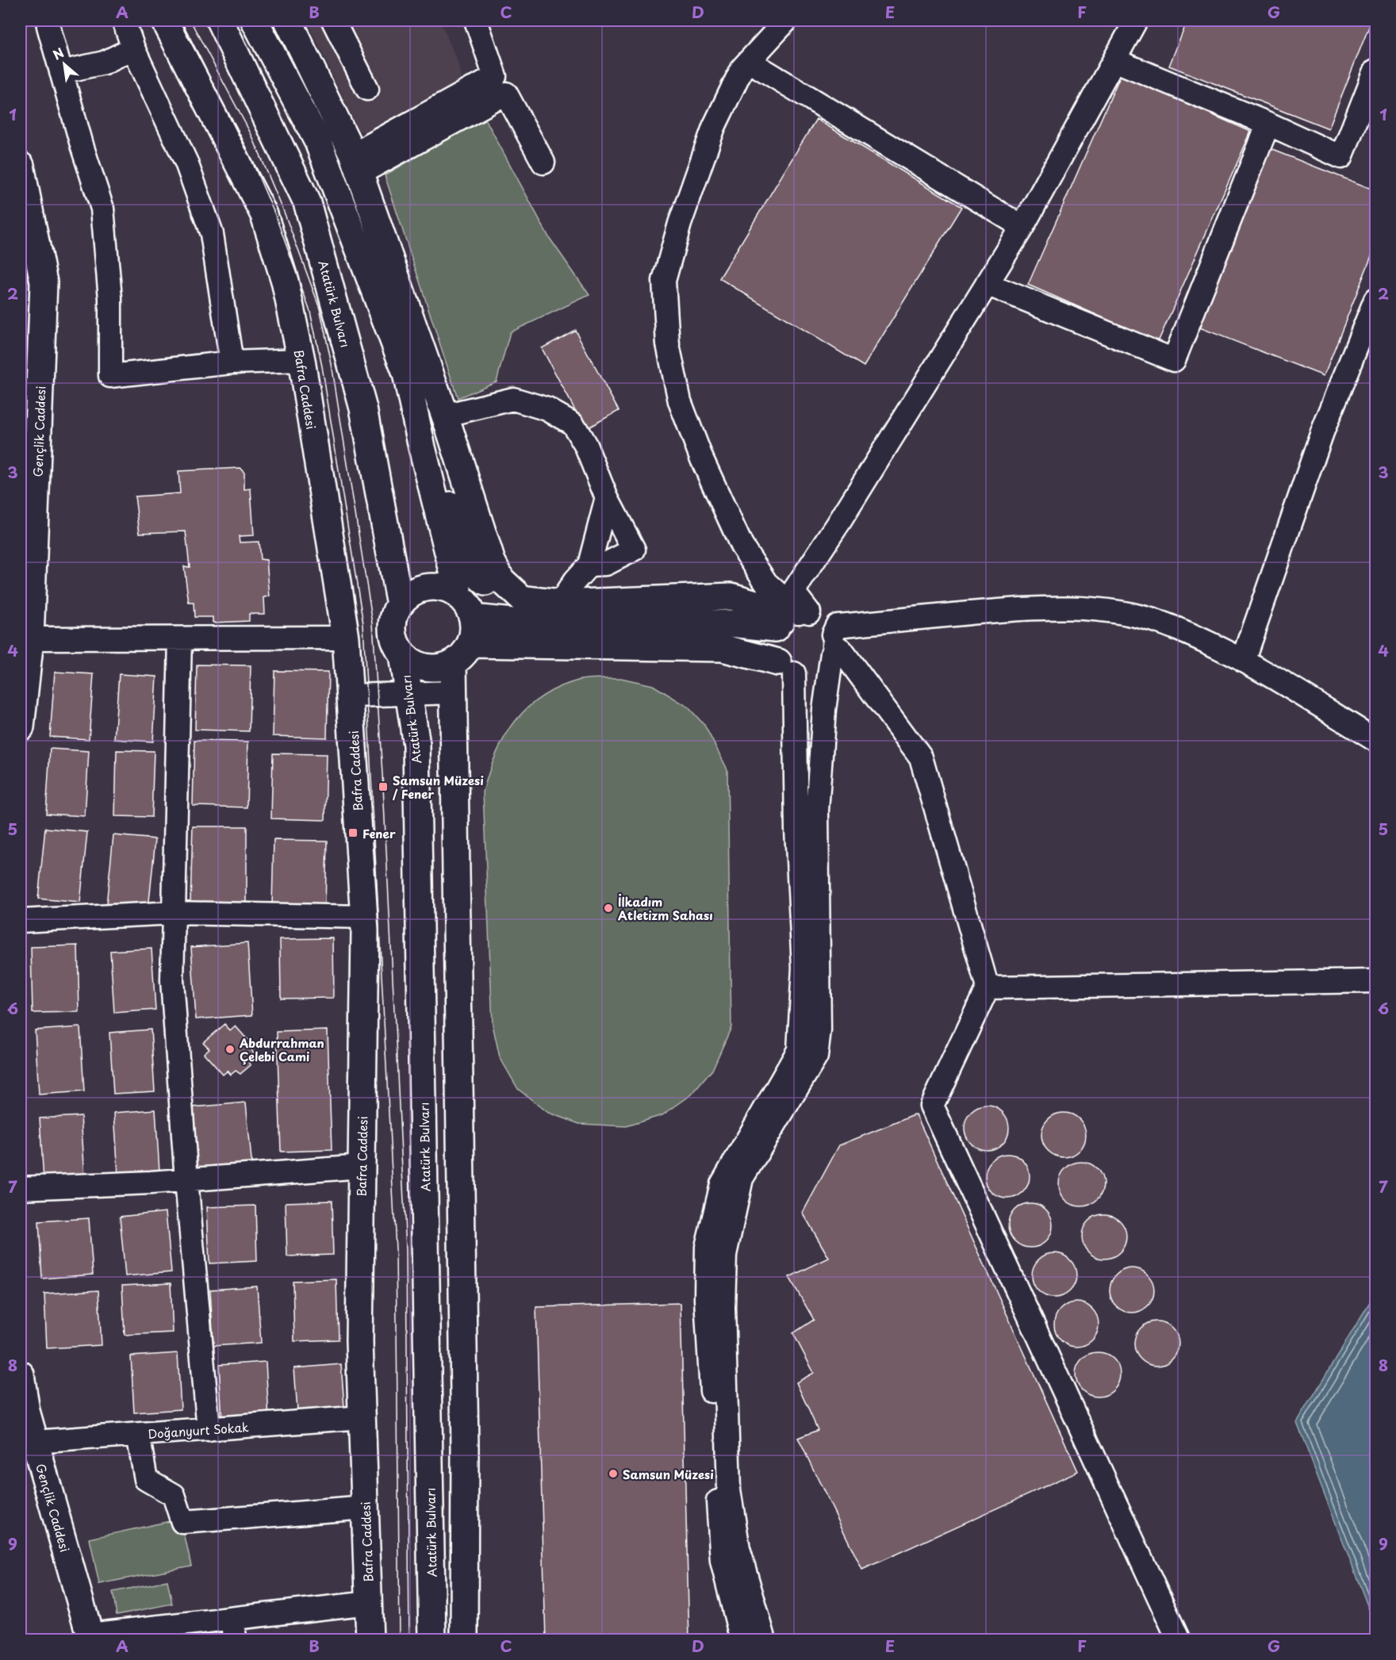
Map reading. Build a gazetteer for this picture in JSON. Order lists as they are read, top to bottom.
{
  "streets": {
    "main road": ["Atatürk Bulvarı", "Bafra Caddesi", "Gençlik Caddesi"],
    "street": ["Doğanyurt Sokak"]
  },
  "crossings": [
    ["Bafra Caddesi", "Doğanyurt Sokak"],
    ["Gençlik Caddesi", "Doğanyurt Sokak"]
  ],
  "places": {
    "transit": ["Samsun Müzesi / Fener", "Fener"],
    "other": ["İlkadım Atletizm Sahası", "Abdurrahman Çelebi Cami", "Samsun Müzesi"]
  },
  "north": "top left",
  "grid": {
    "columns": [
      "A",
      "B",
      "C",
      "D",
      "E",
      "F",
      "G"
    ],
    "rows": [
      "1",
      "2",
      "3",
      "4",
      "5",
      "6",
      "7",
      "8",
      "9"
    ]
  }
}
